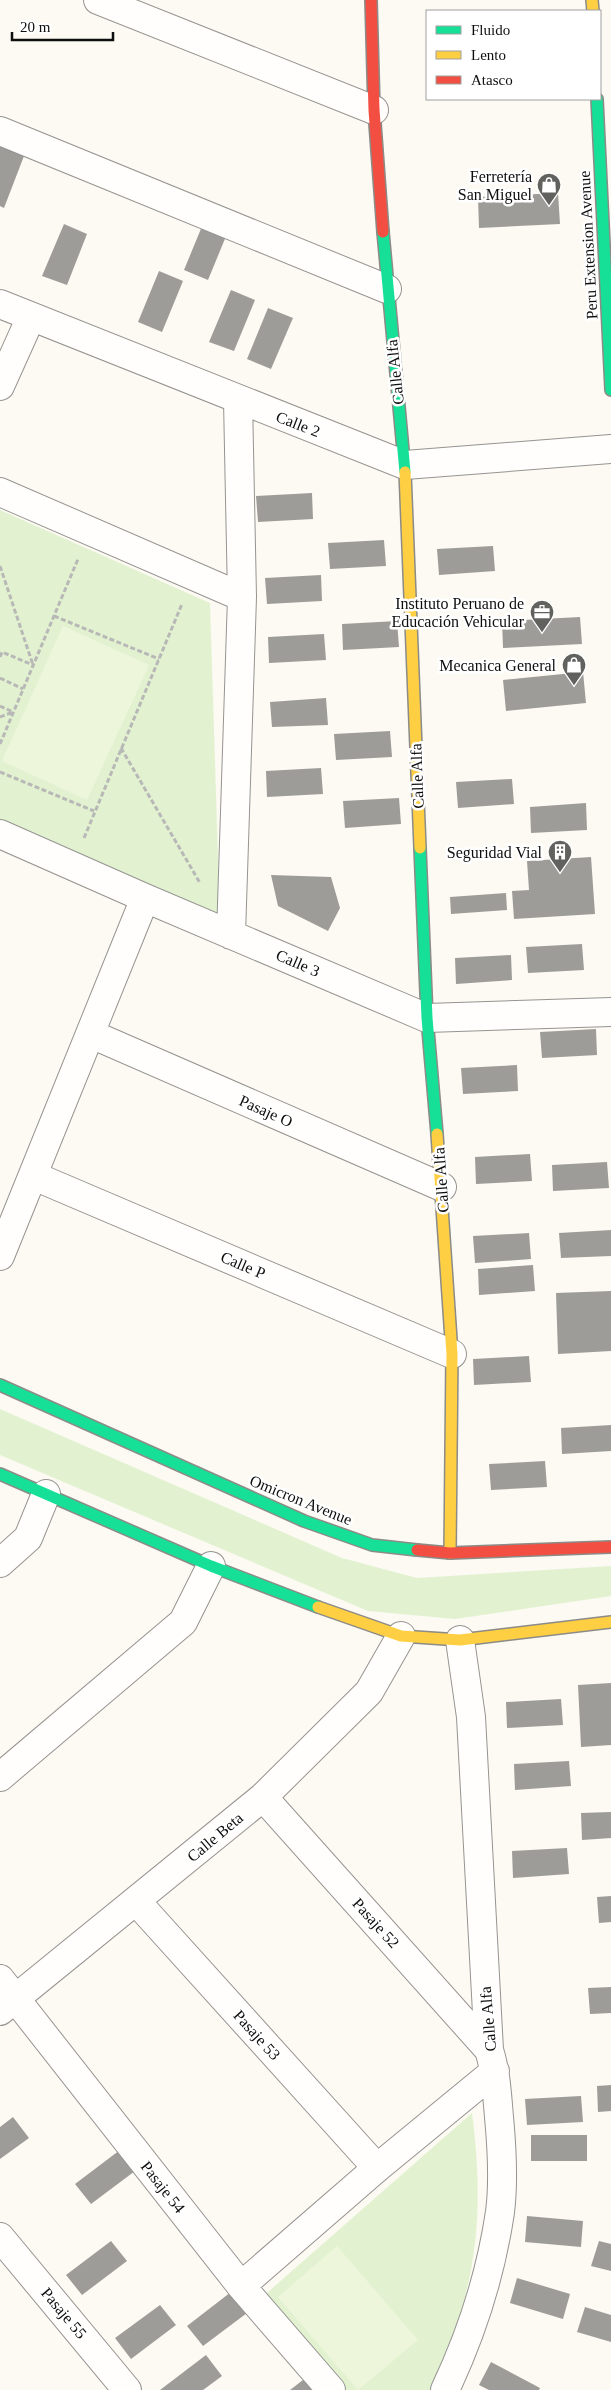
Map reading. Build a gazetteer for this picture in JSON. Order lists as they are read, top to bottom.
{
  "streets": {
    "street": [
      "Peru Extension Avenue",
      "Calle Alfa",
      "Calle 2",
      "Calle 3",
      "Pasaje O",
      "Calle P",
      "Omicron Avenue",
      "Calle Beta",
      "Pasaje 52",
      "Pasaje 53",
      "Pasaje 54",
      "Pasaje 55"
    ]
  },
  "crossings": [
    ["Calle Alfa", "Calle 2"],
    ["Calle Alfa", "Calle 3"],
    ["Calle Alfa", "Pasaje O"],
    ["Calle Alfa", "Calle P"],
    ["Calle Alfa", "Omicron Avenue"],
    ["Calle Alfa", "Pasaje 52"],
    ["Calle Beta", "Pasaje 52"],
    ["Calle Beta", "Pasaje 53"],
    ["Calle Beta", "Pasaje 54"]
  ],
  "places": {
    "shop": ["Ferretería San Miguel", "Mecanica General"],
    "office": ["Instituto Peruano de Educación Vehicular"],
    "building": ["Seguridad Vial"]
  },
  "legend": ["Fluido", "Lento", "Atasco"],
  "scale_bar": "20 m"
}
